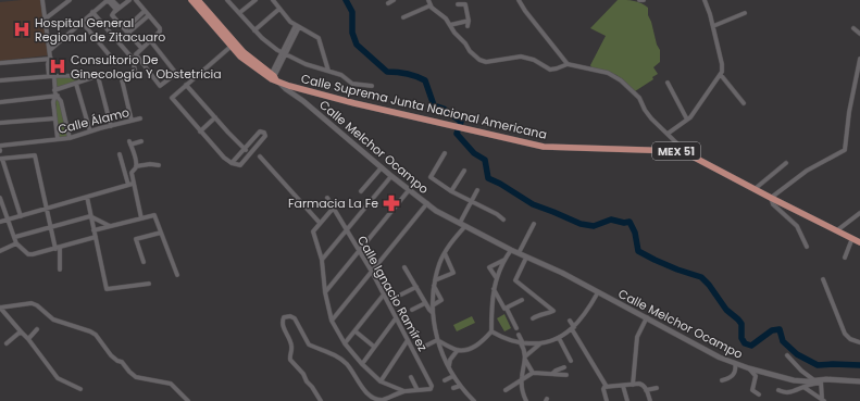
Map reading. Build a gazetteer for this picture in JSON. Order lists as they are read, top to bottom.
{
  "streets": {
    "main road": ["Calle Suprema Junta Nacional Americana", "MEX 51"],
    "street": ["Calle Álamo", "Calle Melchor Ocampo", "Calle Ignacio Ramírez"]
  },
  "crossings": [
    ["Calle Suprema Junta Nacional Americana", "Calle Melchor Ocampo"]
  ],
  "places": {
    "hospital": ["Hospital General Regional de Zitacuaro", "Consultorio De Ginecología Y Obstetricia"],
    "pharmacy": ["Farmacia La Fe"]
  }
}
